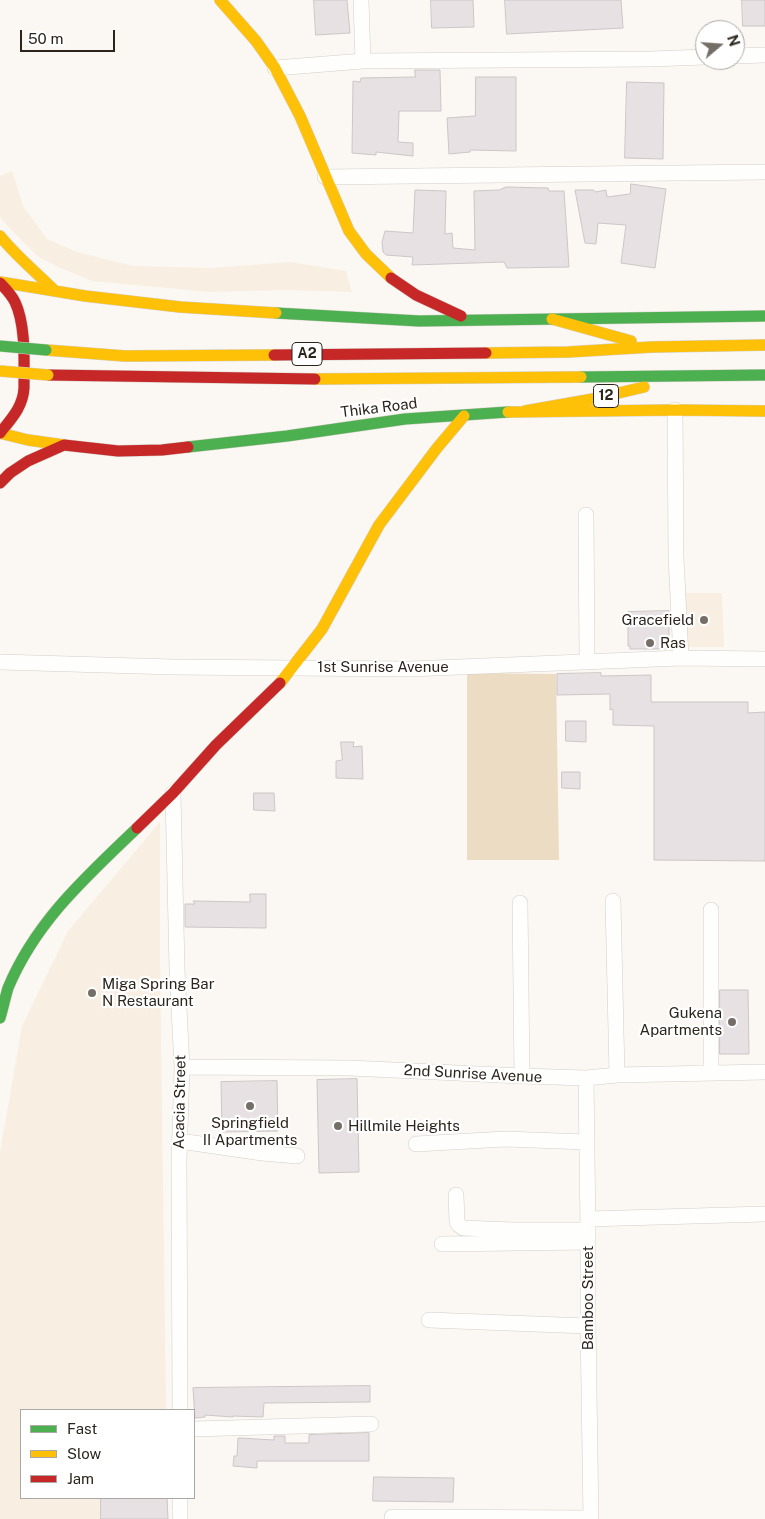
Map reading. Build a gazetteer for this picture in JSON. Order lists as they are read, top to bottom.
{
  "streets": {
    "main road": ["A2", "12", "Thika Road"],
    "street": [
      "1st Sunrise Avenue",
      "2nd Sunrise Avenue",
      "Acacia Street",
      "Bamboo Street"
    ]
  },
  "crossings": [
    ["12", "Thika Road"],
    ["2nd Sunrise Avenue", "Acacia Street"],
    ["2nd Sunrise Avenue", "Bamboo Street"]
  ],
  "places": [
    "Gracefield",
    "Ras",
    "Miga Spring Bar N Restaurant",
    "Gukena Apartments",
    "Springfield II Apartments",
    "Hillmile Heights"
  ],
  "legend": ["Fast", "Slow", "Jam"],
  "scale_bar": "50 m",
  "north": "right"
}
